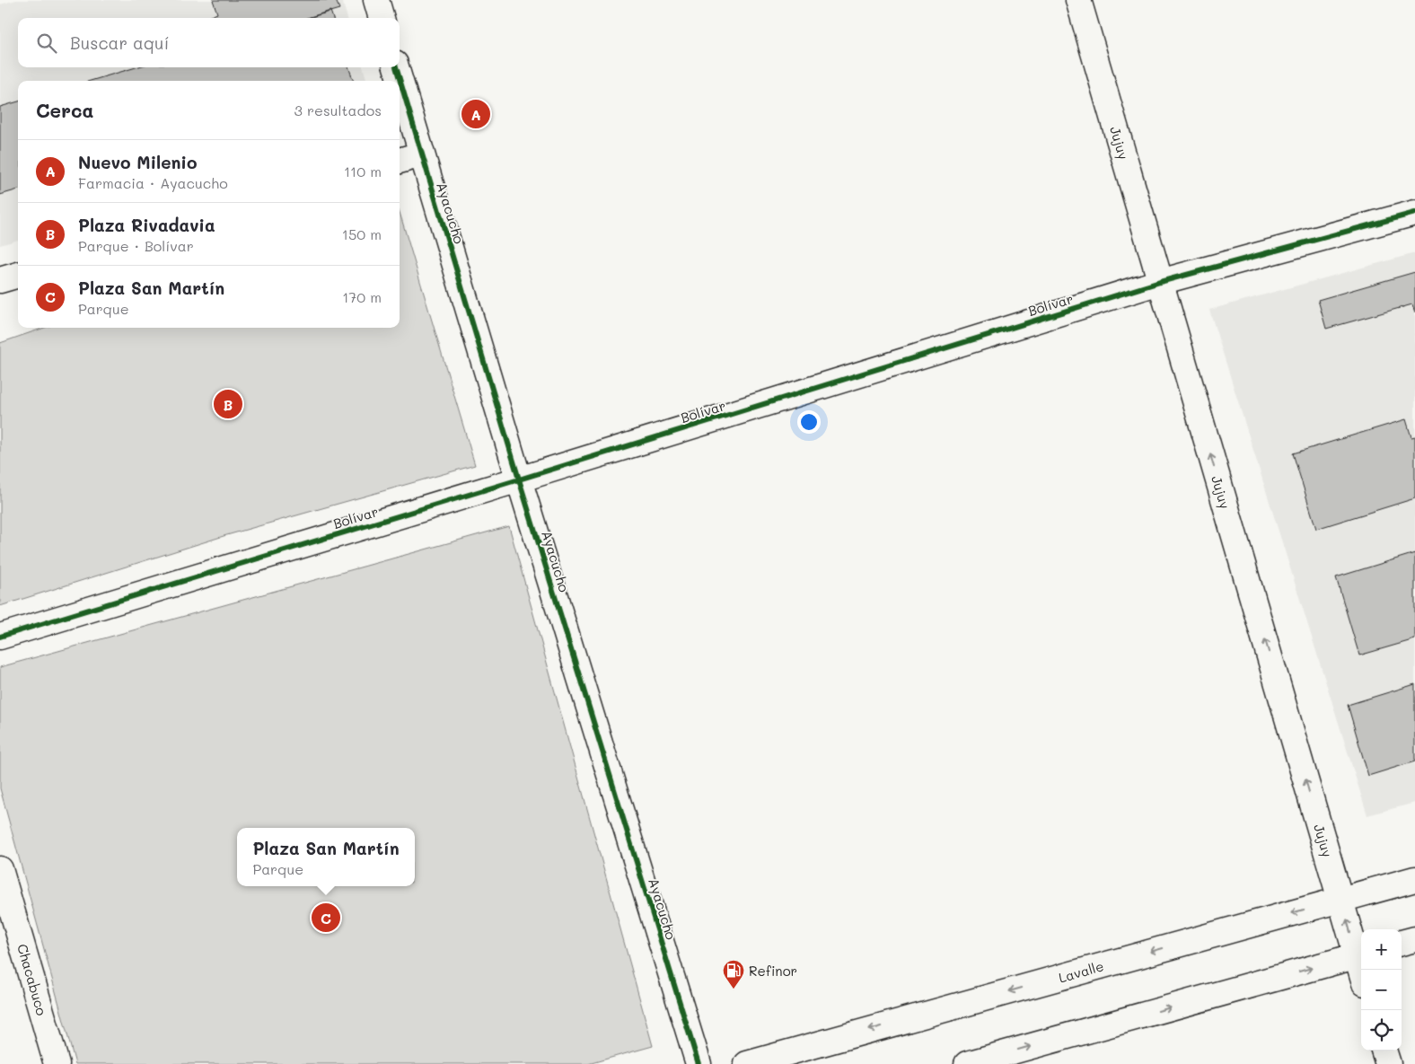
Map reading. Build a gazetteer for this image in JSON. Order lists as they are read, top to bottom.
{
  "streets": {
    "street": [
      "Jujuy",
      "Ayacucho",
      "Bolívar",
      "Lavalle",
      "Chacabuco"
    ]
  },
  "crossings": [
    ["Jujuy", "Bolívar"],
    ["Jujuy", "Lavalle"],
    ["Ayacucho", "Bolívar"]
  ],
  "one_way": ["Jujuy"],
  "places": {
    "fuel station": ["Refinor"]
  },
  "page": {
    "search": "Buscar aquí",
    "heading": ["Cerca", "3 resultados"],
    "pins": ["A", "B", "C"],
    "list": [
      {
        "mark": "A",
        "name": "Nuevo Milenio",
        "note": "Farmacia · Ayacucho",
        "value": "110 m"
      },
      {
        "mark": "B",
        "name": "Plaza Rivadavia",
        "note": "Parque · Bolívar",
        "value": "150 m"
      },
      {
        "mark": "C",
        "name": "Plaza San Martín",
        "note": "Parque",
        "value": "170 m"
      }
    ],
    "popup": ["Plaza San Martín", "Parque"],
    "map_buttons": ["+", "−"]
  }
}
